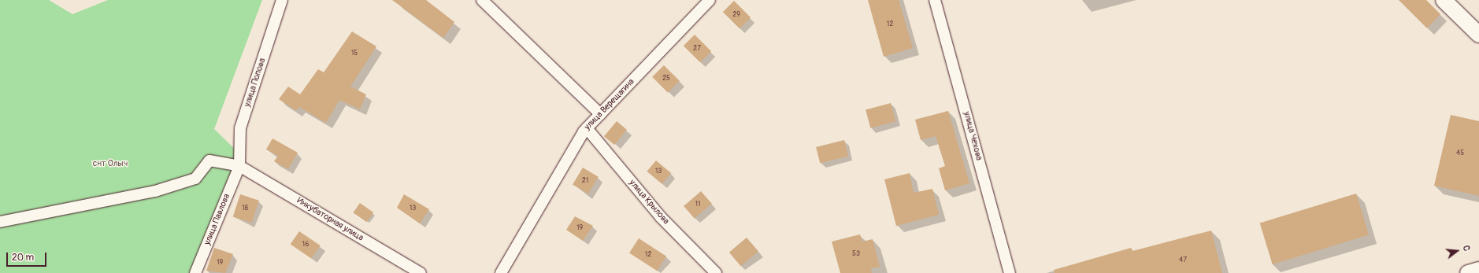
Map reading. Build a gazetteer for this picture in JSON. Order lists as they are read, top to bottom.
{
  "streets": {
    "street": [
      "улица Попова",
      "улица Верещагина",
      "улица Чехова",
      "улица Крылова",
      "улица Павлова",
      "Инкубаторная улица"
    ]
  },
  "crossings": [
    ["улица Попова", "улица Павлова"],
    ["улица Попова", "Инкубаторная улица"],
    ["улица Верещагина", "улица Крылова"],
    ["улица Павлова", "Инкубаторная улица"]
  ],
  "parks": ["снт Олыч"],
  "house_numbers": [
    "29",
    "12",
    "27",
    "15",
    "25",
    "45",
    "13",
    "21",
    "11",
    "18",
    "13",
    "19",
    "16",
    "53",
    "12",
    "47",
    "19"
  ],
  "scale_bar": "20 m",
  "north": "right"
}
